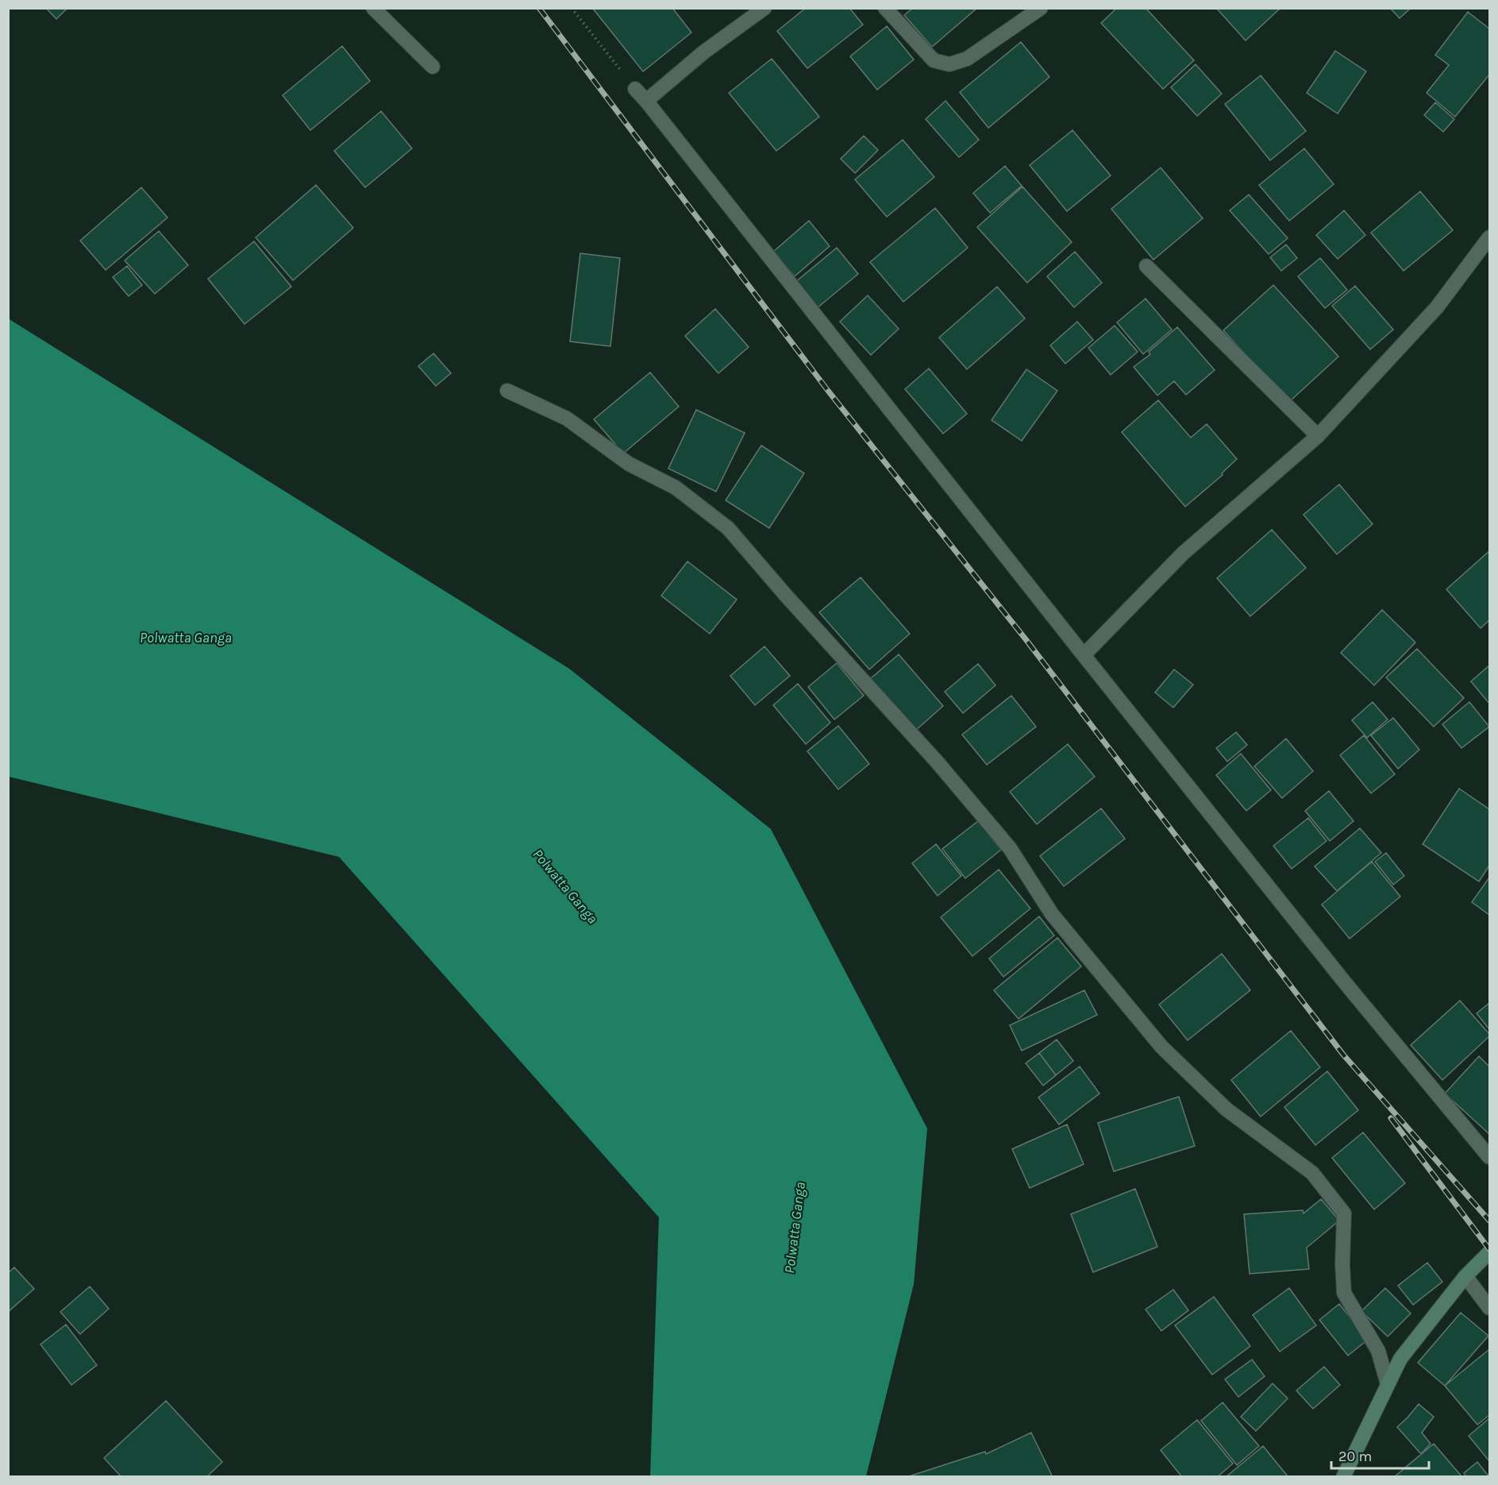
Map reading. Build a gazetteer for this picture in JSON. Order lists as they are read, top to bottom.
{
  "water": ["Polwatta Ganga"],
  "scale_bar": "20 m"
}
